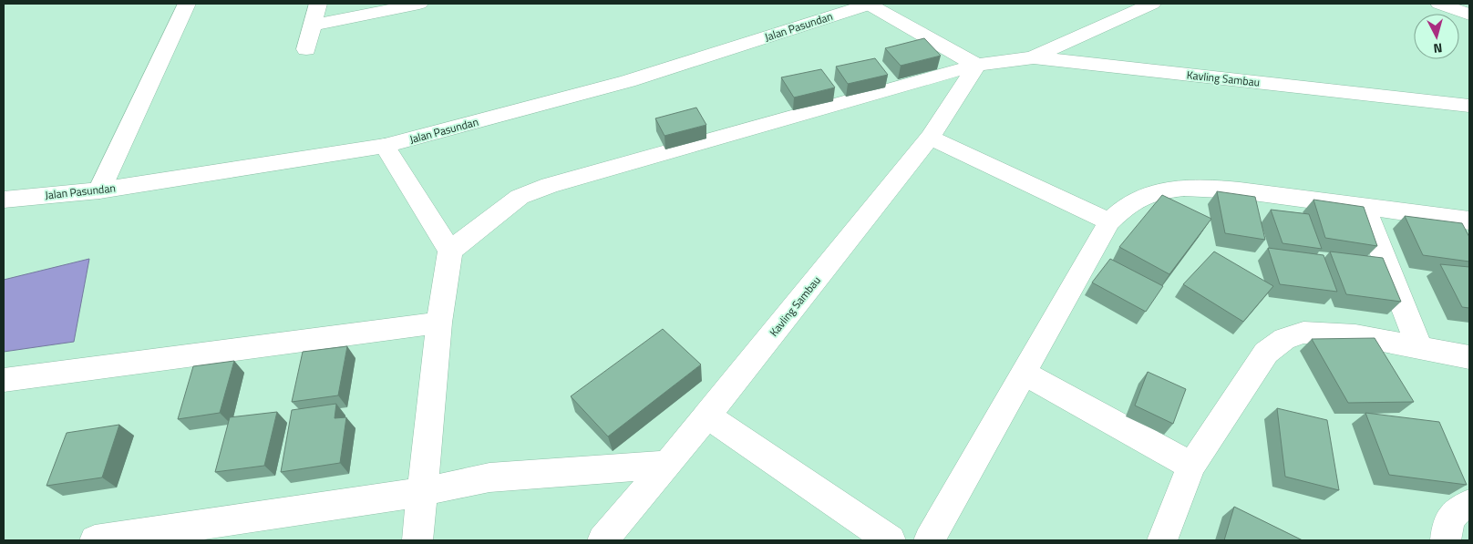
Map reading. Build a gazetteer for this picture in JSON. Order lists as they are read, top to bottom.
{
  "streets": {
    "street": ["Jalan Pasundan", "Kavling Sambau"]
  },
  "north": "bottom"
}
